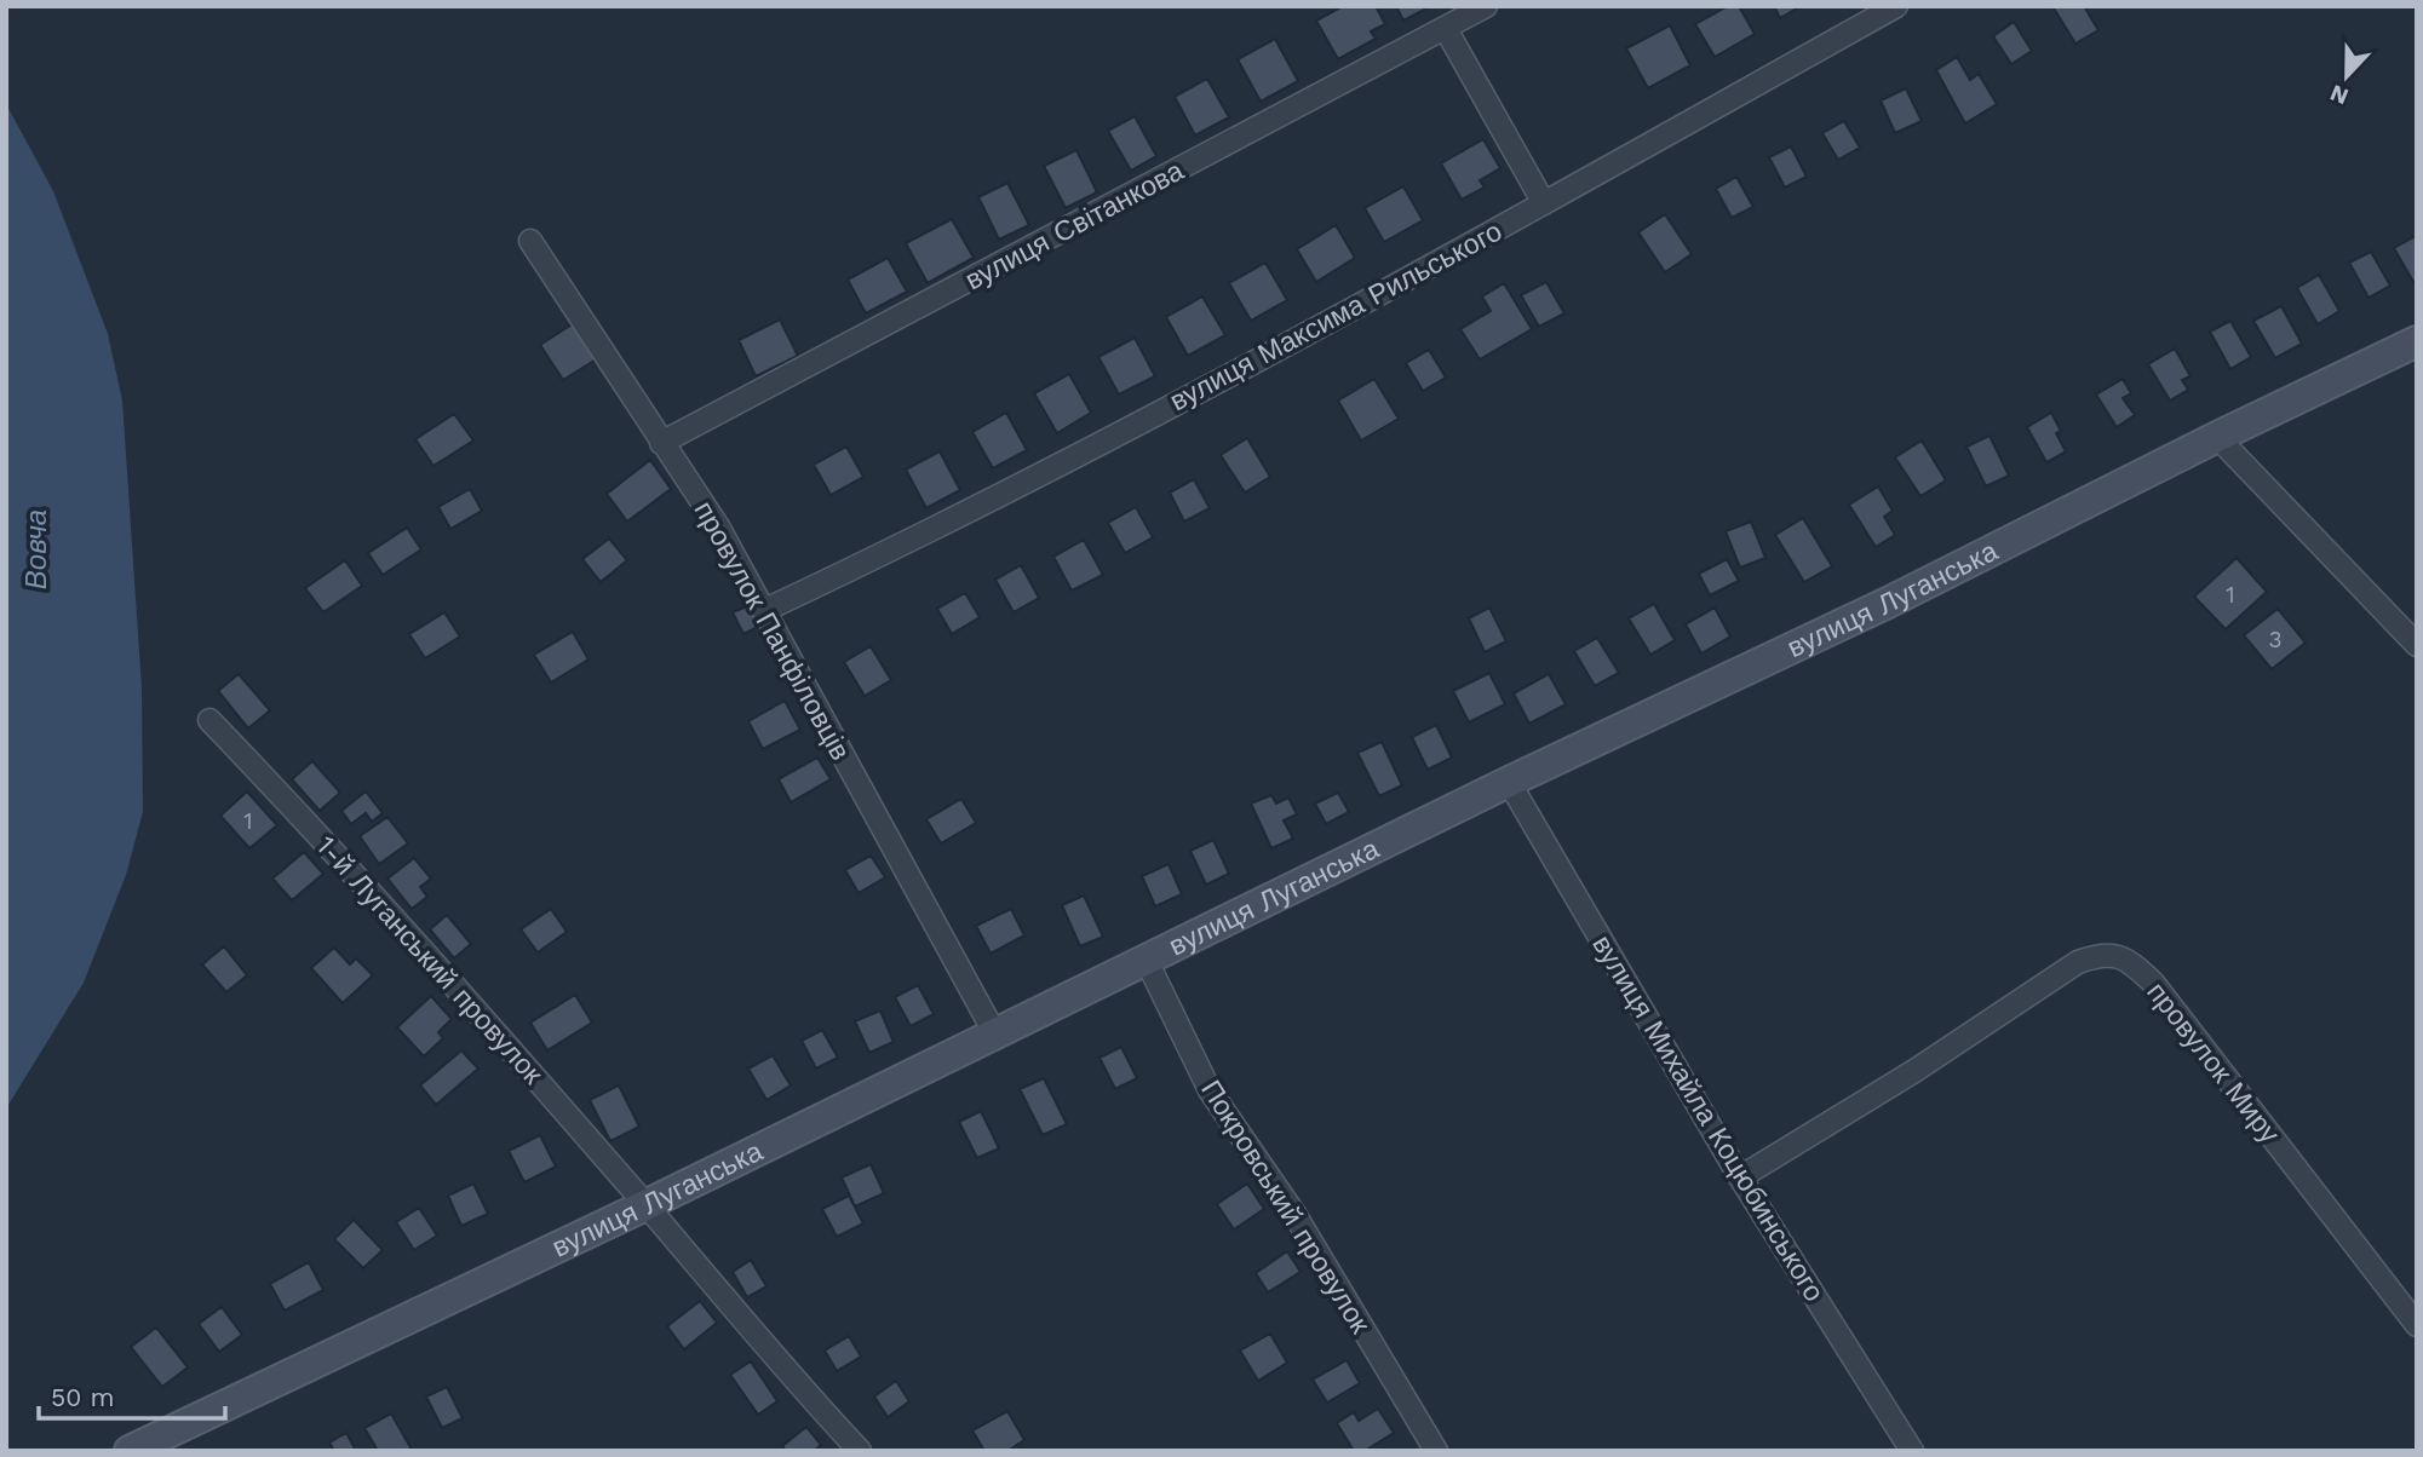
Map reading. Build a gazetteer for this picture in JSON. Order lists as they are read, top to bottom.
{
  "streets": {
    "main road": ["вулиця Луганська"],
    "street": [
      "вулиця Світанкова",
      "вулиця Максима Рильського",
      "провулок Панфіловців",
      "1-й Луганський провулок",
      "провулок Миру",
      "вулиця Михайла Коцюбинського",
      "Покровський провулок"
    ]
  },
  "crossings": [
    ["вулиця Світанкова", "провулок Панфіловців"],
    ["вулиця Максима Рильського", "провулок Панфіловців"],
    ["вулиця Луганська", "провулок Панфіловців"],
    ["вулиця Луганська", "1-й Луганський провулок"],
    ["вулиця Луганська", "вулиця Михайла Коцюбинського"],
    ["вулиця Луганська", "Покровський провулок"],
    ["провулок Миру", "вулиця Михайла Коцюбинського"]
  ],
  "water": ["Вовча"],
  "house_numbers": ["1", "3", "1"],
  "scale_bar": "50 m",
  "north": "bottom"
}
